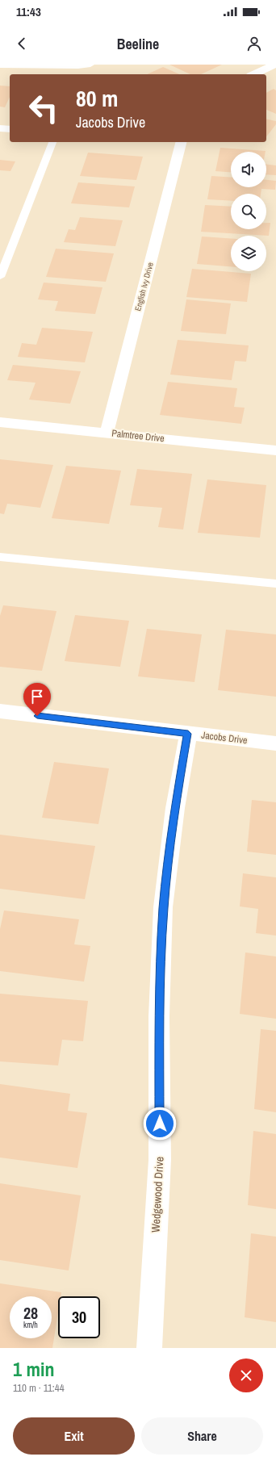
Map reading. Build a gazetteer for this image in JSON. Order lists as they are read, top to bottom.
{
  "streets": {
    "street": [
      "English Ivy Drive",
      "Palmtree Drive",
      "Jacobs Drive",
      "Wedgewood Drive"
    ]
  },
  "crossings": [
    ["English Ivy Drive", "Palmtree Drive"],
    ["Jacobs Drive", "Wedgewood Drive"]
  ],
  "page": {
    "status": "11:43",
    "header": "Beeline",
    "turn": ["80 m", "Jacobs Drive"],
    "speed": "28 km/h",
    "limit": "30",
    "heading": ["1 min", "110 m · 11:44"],
    "buttons": ["Exit", "Share"]
  }
}
